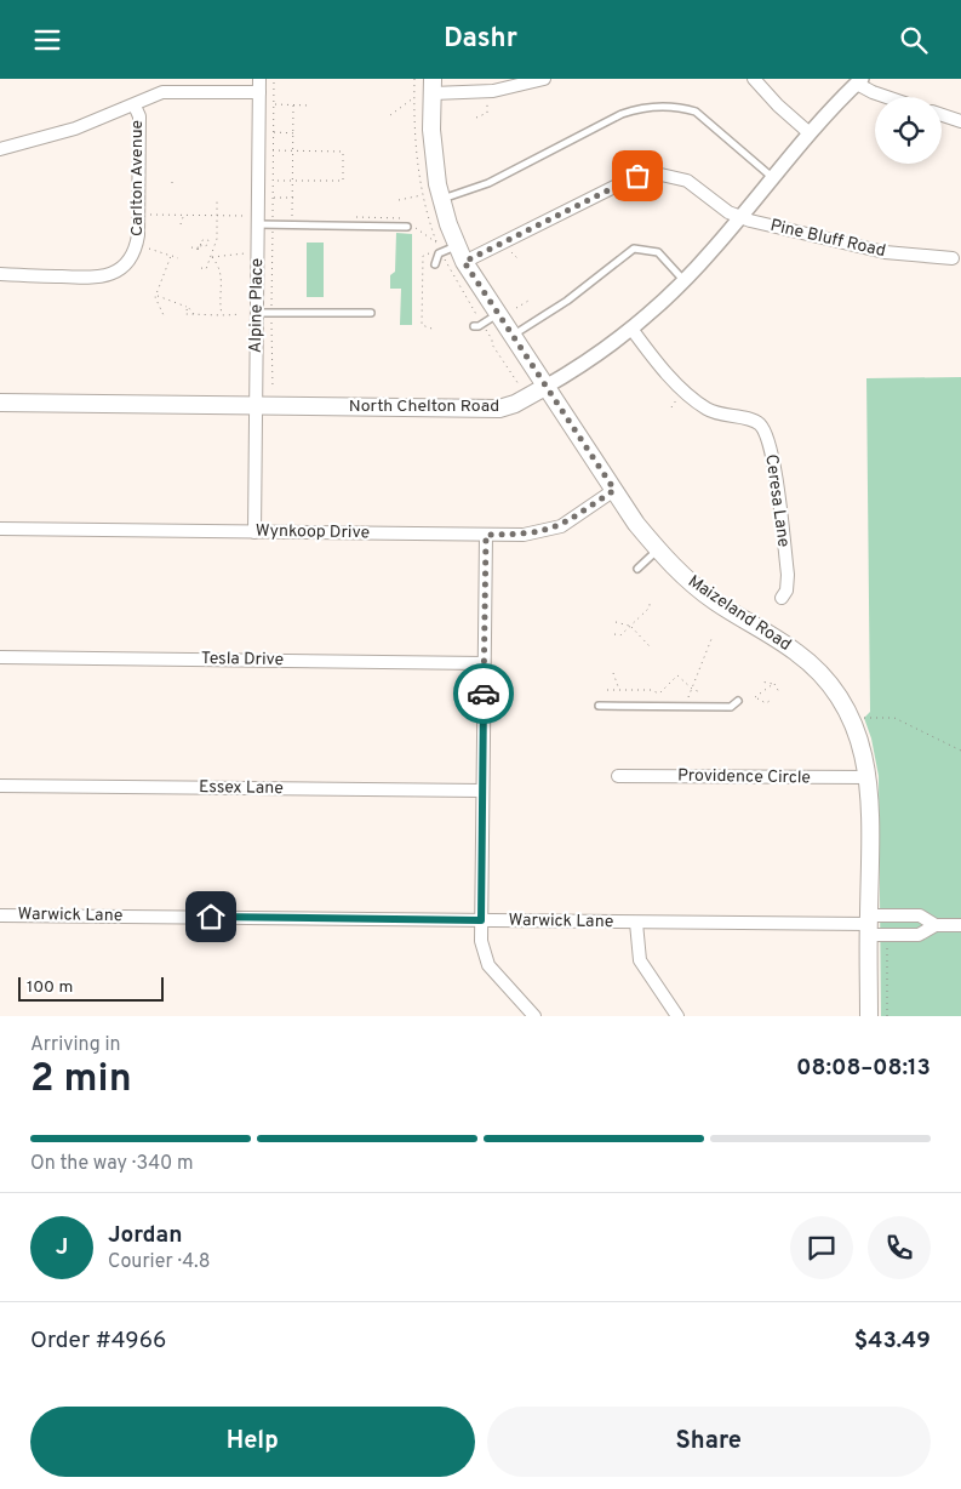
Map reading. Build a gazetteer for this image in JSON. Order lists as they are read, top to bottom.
{
  "streets": {
    "main road": ["North Chelton Road", "Maizeland Road"],
    "street": [
      "Carlton Avenue",
      "Pine Bluff Road",
      "Alpine Place",
      "Ceresa Lane",
      "Wynkoop Drive",
      "Tesla Drive",
      "Providence Circle",
      "Essex Lane",
      "Warwick Lane"
    ]
  },
  "crossings": [
    ["Pine Bluff Road", "North Chelton Road"],
    ["Pine Bluff Road", "Maizeland Road"],
    ["Alpine Place", "North Chelton Road"],
    ["Alpine Place", "Wynkoop Drive"],
    ["North Chelton Road", "Ceresa Lane"],
    ["North Chelton Road", "Maizeland Road"],
    ["Wynkoop Drive", "Maizeland Road"],
    ["Maizeland Road", "Providence Circle"],
    ["Maizeland Road", "Warwick Lane"]
  ],
  "scale_bar": "100 m",
  "page": {
    "header": "Dashr",
    "scale": "100 m",
    "heading": ["2 min", "Arriving in", "08:08–08:13"],
    "panel": [
      "Jordan",
      "Courier · 4.8",
      "Order #4966",
      "$43.49"
    ],
    "bar": "On the way · 340 m",
    "round": "J",
    "buttons": ["Help", "Share"]
  }
}
